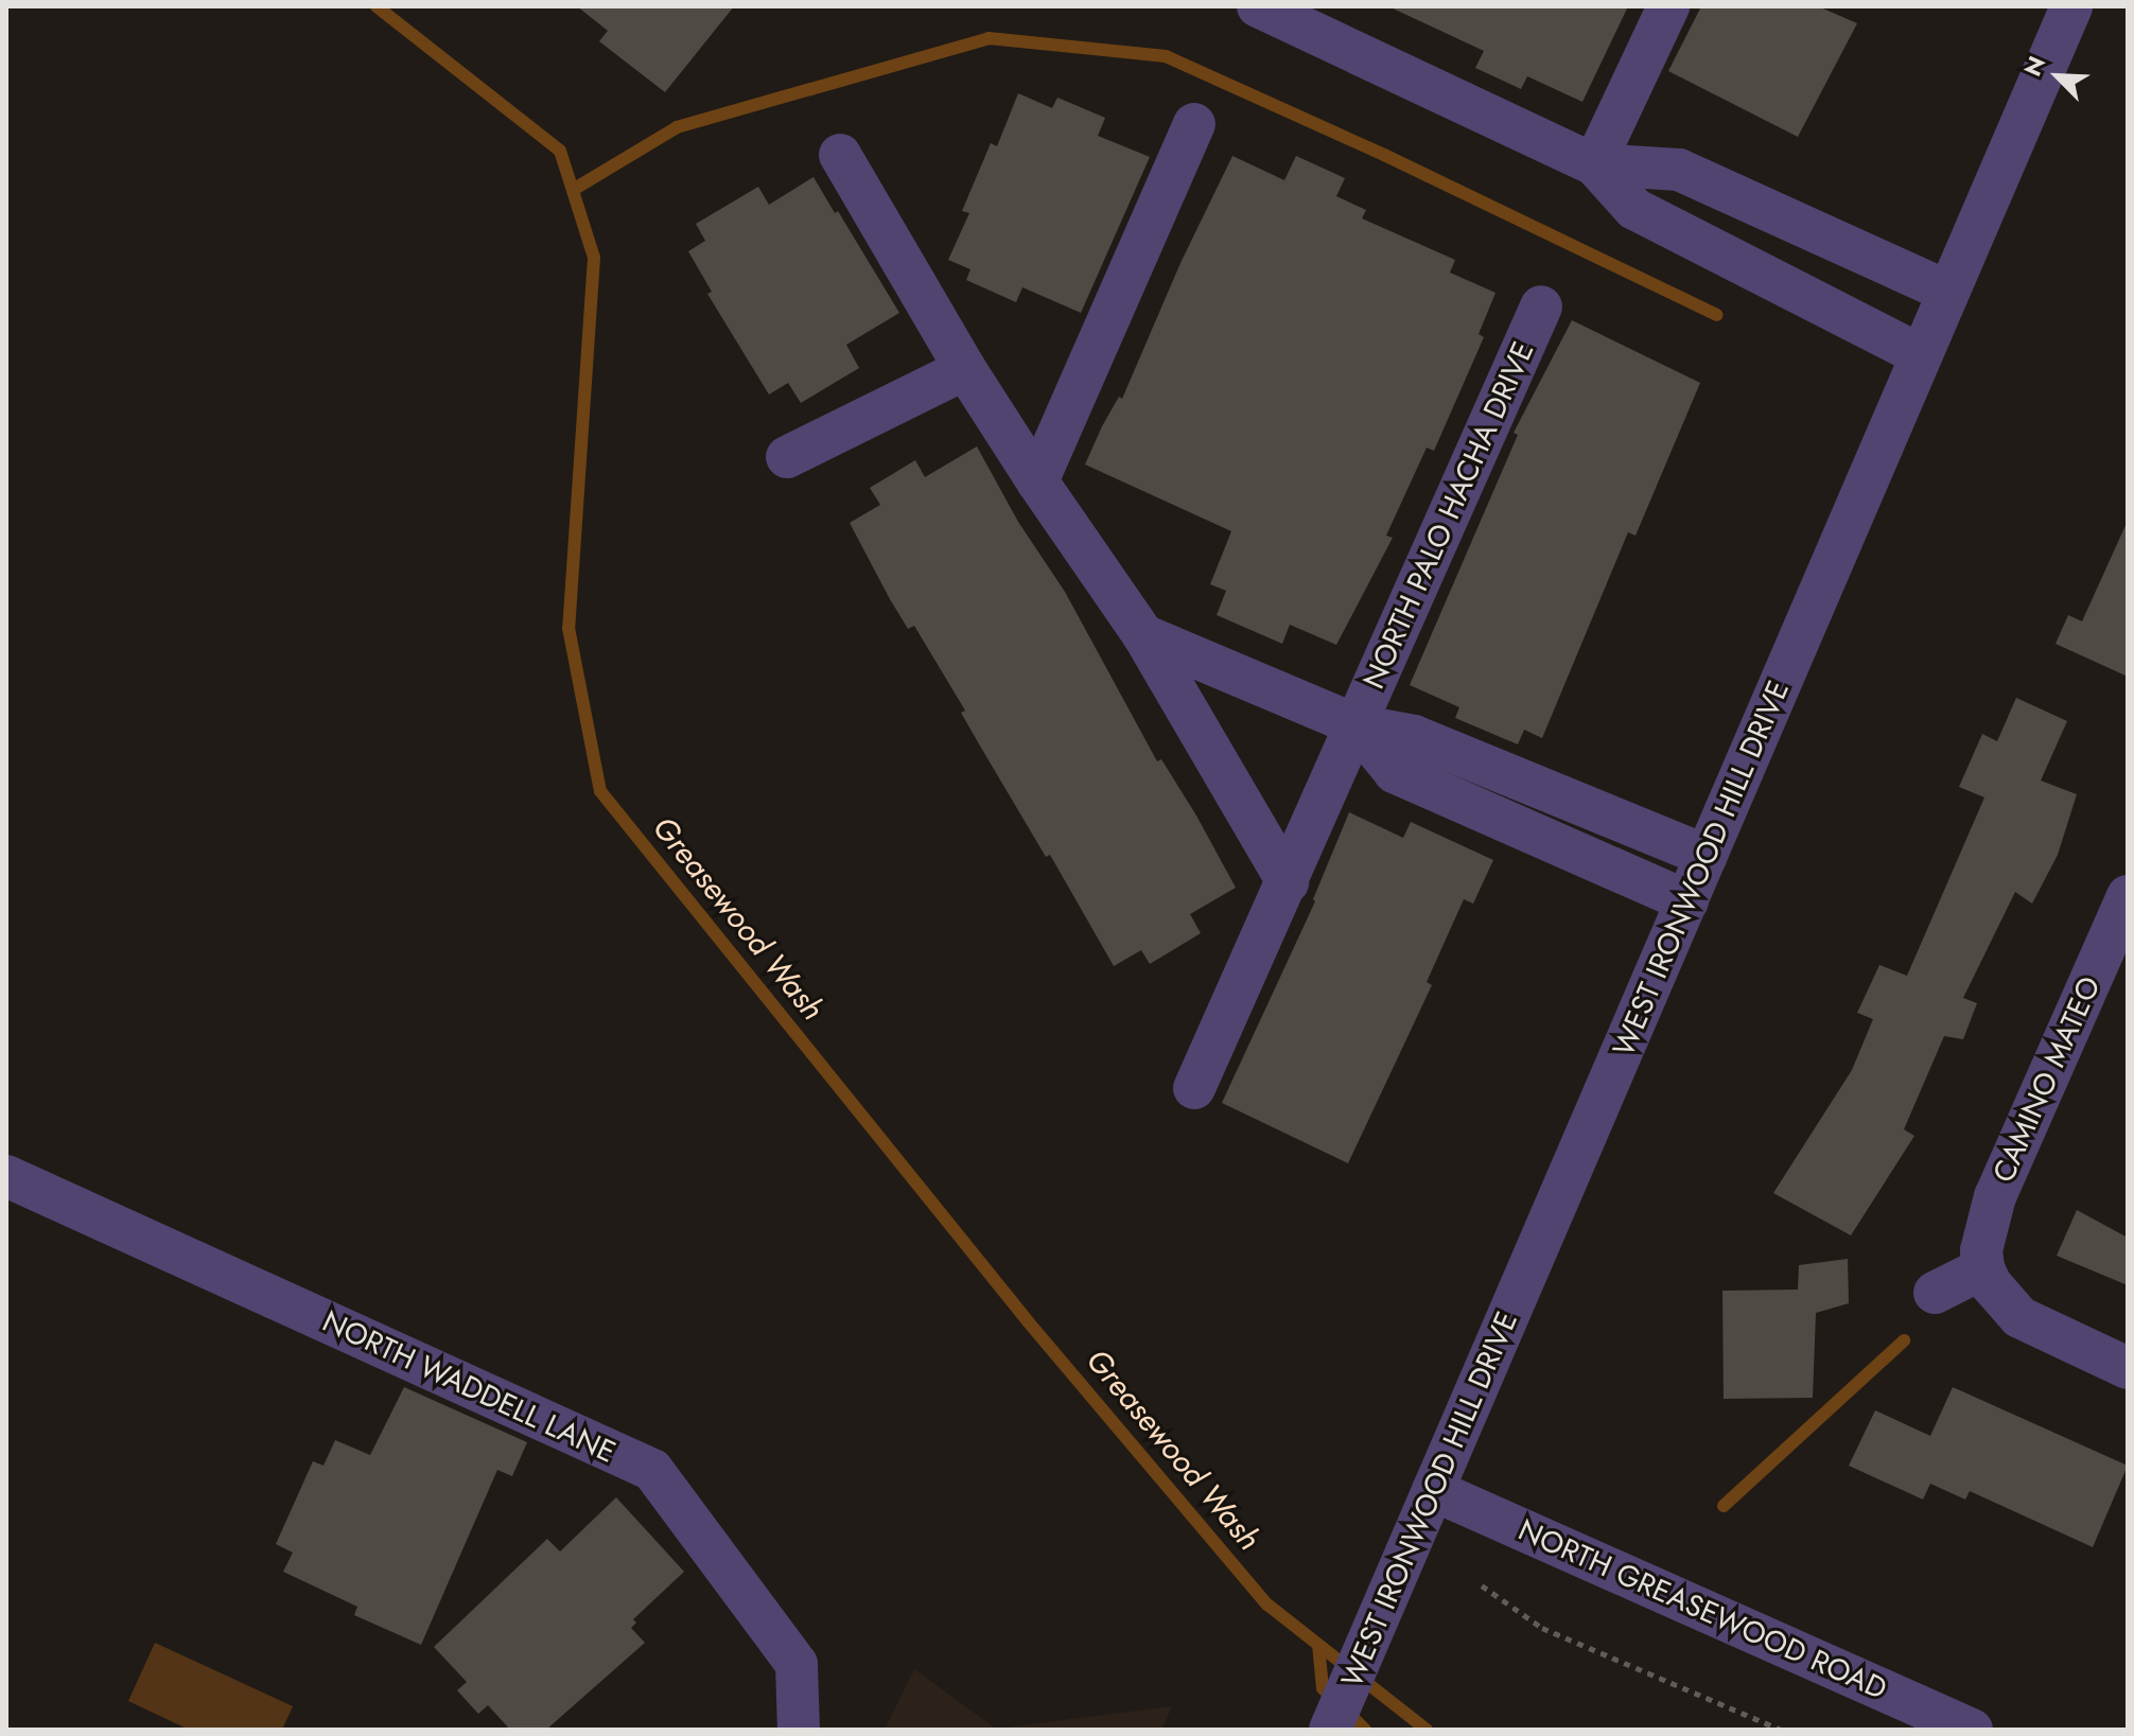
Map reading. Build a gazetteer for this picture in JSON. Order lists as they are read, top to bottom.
{
  "streets": {
    "street": [
      "NORTH PALO HACHA DRIVE",
      "WEST IRONWOOD HILL DRIVE",
      "CAMINO MATEO",
      "NORTH WADDELL LANE",
      "NORTH GREASEWOOD ROAD"
    ]
  },
  "crossings": [
    ["NORTH PALO HACHA DRIVE", "WEST IRONWOOD HILL DRIVE"],
    ["WEST IRONWOOD HILL DRIVE", "NORTH GREASEWOOD ROAD"]
  ],
  "water": ["Greasewood Wash"],
  "north": "top left"
}
